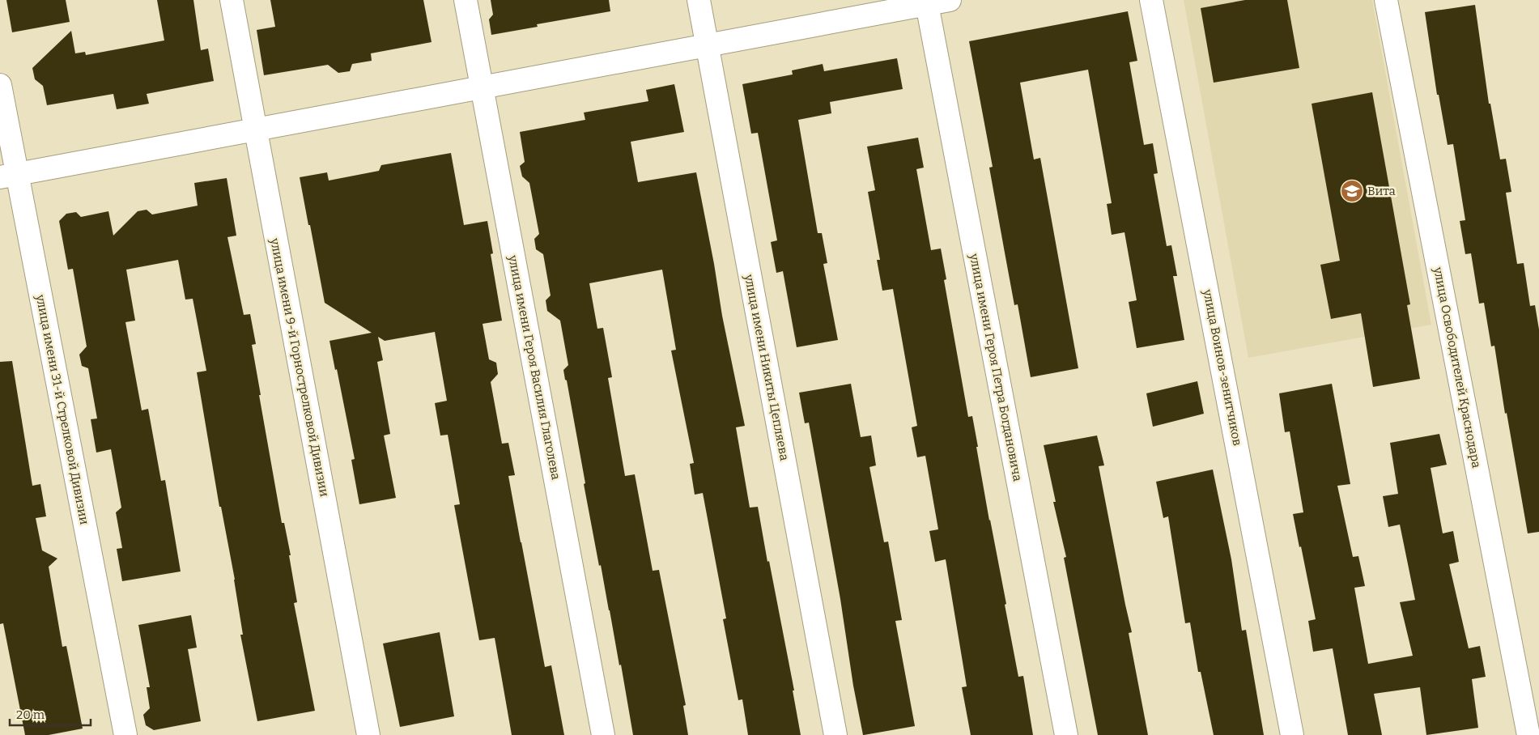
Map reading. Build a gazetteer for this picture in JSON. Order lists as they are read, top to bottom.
{
  "streets": {
    "street": [
      "улица имени 9-й Горнострелковой Дивизии",
      "улица имени Героя Василия Глаголева",
      "улица имени Никиты Цепляева",
      "улица имени Героя Петра Богдановича",
      "улица Воинов-зенитчиков",
      "улица Освободителей Краснодара",
      "улица имени 31-й Стрелковой Дивизии"
    ]
  },
  "places": {
    "school or university": ["Вита"]
  },
  "scale_bar": "20 m"
}
